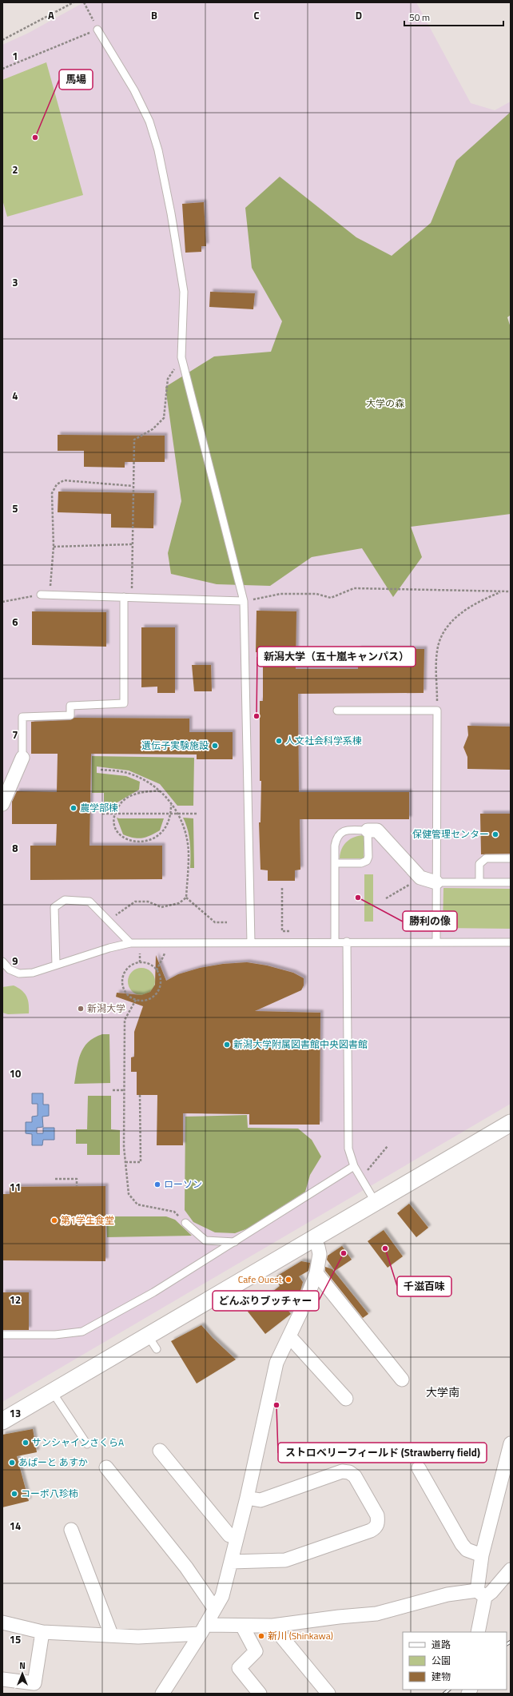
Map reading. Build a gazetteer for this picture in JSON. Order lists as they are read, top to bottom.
{
  "districts": ["大学南"],
  "parks": ["大学の森"],
  "places": [
    "馬場",
    "新潟大学（五十嵐キャンパス）",
    "人文社会科学系棟",
    "遺伝子実験施設",
    "農学部棟",
    "保健管理センター",
    "勝利の像",
    "新潟大学",
    "新潟大学附属図書館中央図書館",
    "ローソン",
    "第1学生食堂",
    "千滋百味",
    "どんぶりブッチャー",
    "Cafe Ouest",
    "ストロベリーフィールド (Strawberry field)",
    "サンシャインさくらA",
    "あぱーと あすか",
    "コーポ八珍柿",
    "新川 (Shinkawa)"
  ],
  "legend": ["道路", "公園", "建物"],
  "scale_bar": "50 m",
  "north": "top",
  "grid": {
    "columns": [
      "A",
      "B",
      "C",
      "D"
    ],
    "rows": [
      "1",
      "2",
      "3",
      "4",
      "5",
      "6",
      "7",
      "8",
      "9",
      "10",
      "11",
      "12",
      "13",
      "14",
      "15"
    ]
  }
}
